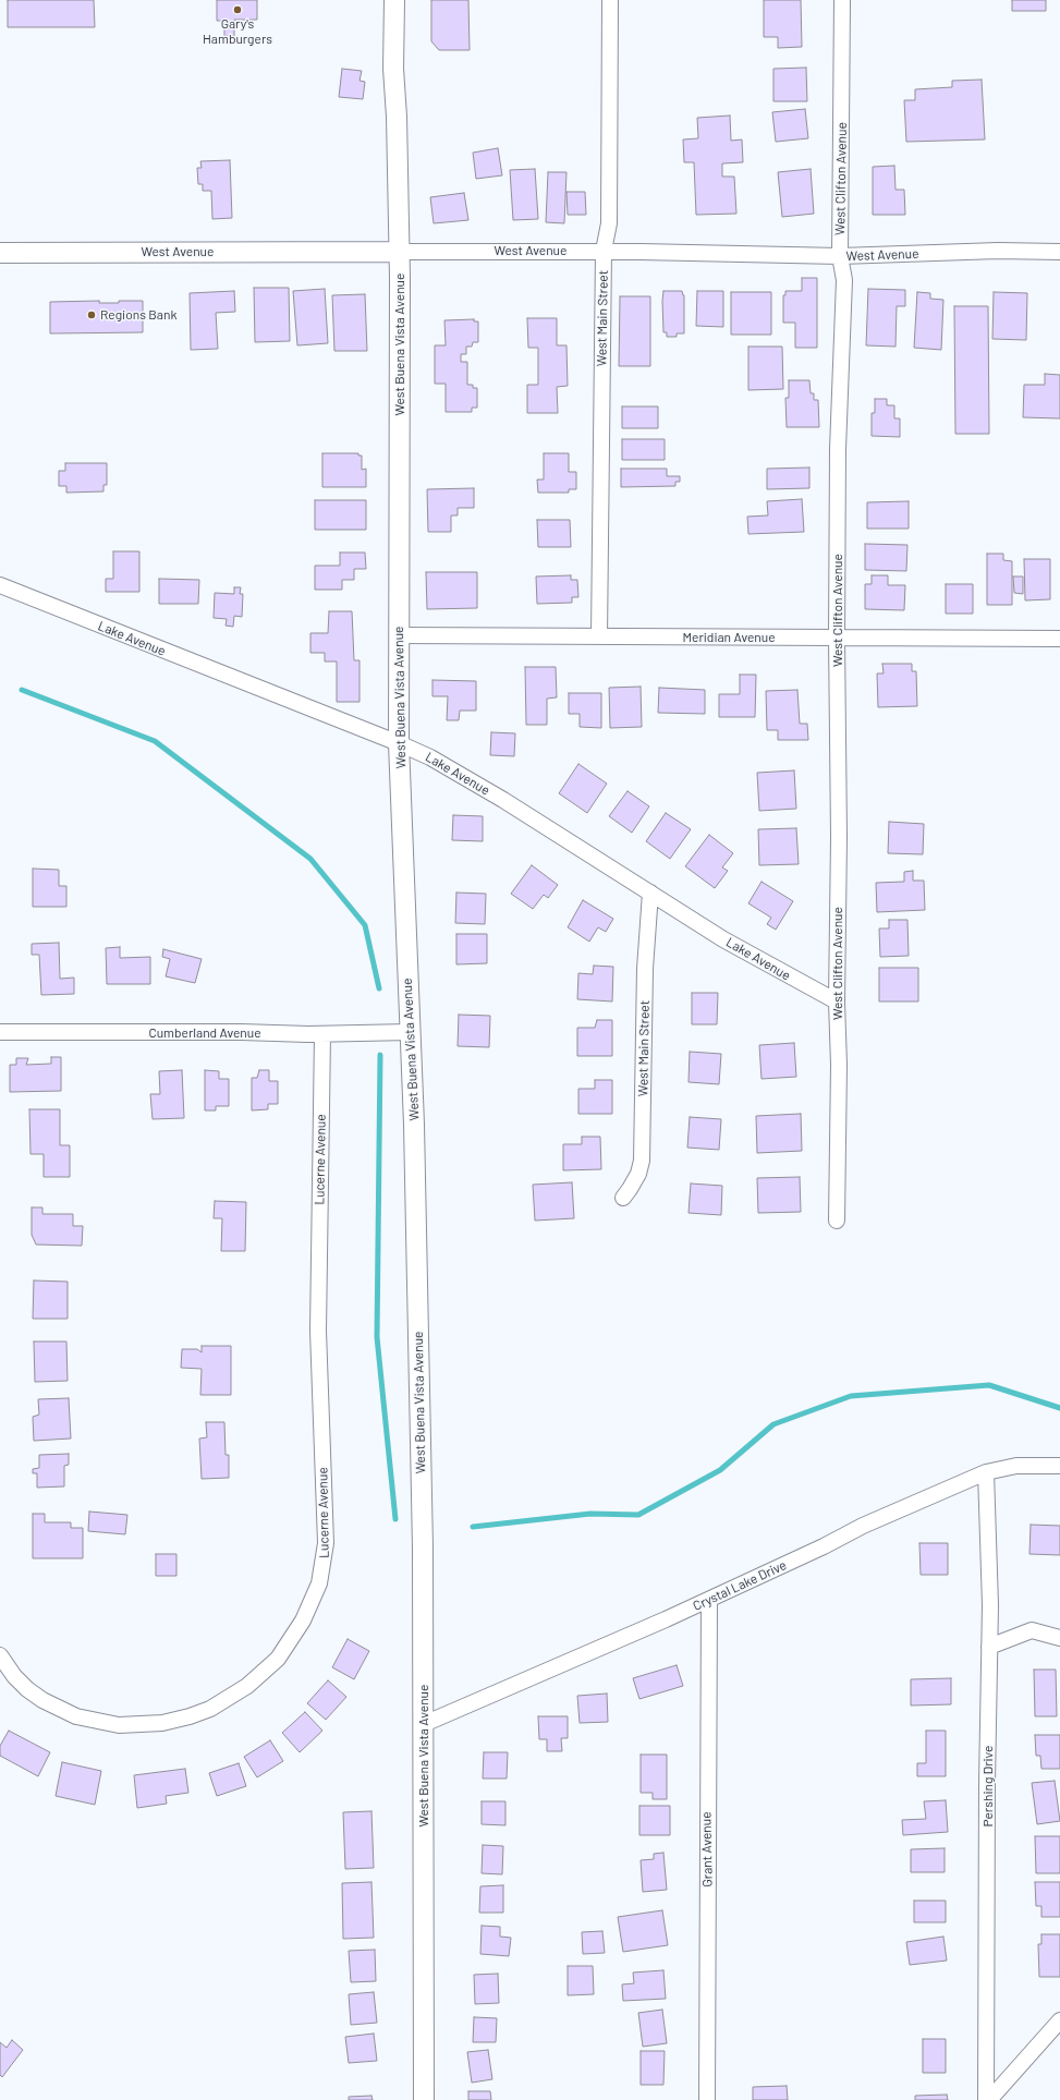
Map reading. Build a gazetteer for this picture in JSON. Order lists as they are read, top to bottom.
{
  "streets": {
    "street": [
      "West Clifton Avenue",
      "West Avenue",
      "West Main Street",
      "West Buena Vista Avenue",
      "Meridian Avenue",
      "Lake Avenue",
      "Cumberland Avenue",
      "Lucerne Avenue",
      "Crystal Lake Drive",
      "Pershing Drive",
      "Grant Avenue"
    ]
  },
  "crossings": [
    ["West Clifton Avenue", "West Avenue"],
    ["West Clifton Avenue", "Meridian Avenue"],
    ["West Clifton Avenue", "Lake Avenue"],
    ["West Avenue", "West Main Street"],
    ["West Avenue", "West Buena Vista Avenue"],
    ["West Main Street", "Meridian Avenue"],
    ["West Main Street", "Lake Avenue"],
    ["West Buena Vista Avenue", "Meridian Avenue"],
    ["West Buena Vista Avenue", "Lake Avenue"],
    ["West Buena Vista Avenue", "Cumberland Avenue"],
    ["West Buena Vista Avenue", "Crystal Lake Drive"],
    ["Cumberland Avenue", "Lucerne Avenue"],
    ["Crystal Lake Drive", "Pershing Drive"],
    ["Crystal Lake Drive", "Grant Avenue"]
  ],
  "places": ["Gary's Hamburgers", "Regions Bank"]
}
